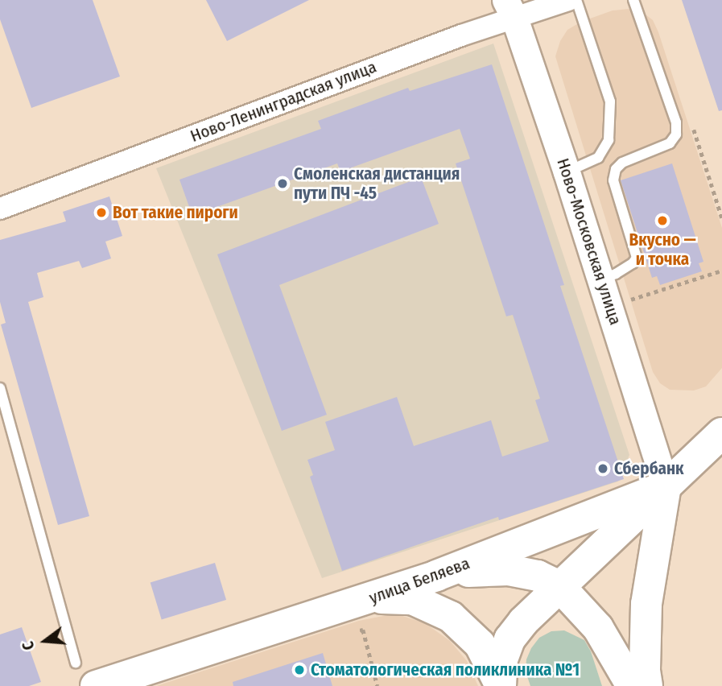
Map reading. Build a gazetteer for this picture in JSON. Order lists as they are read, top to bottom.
{
  "streets": {
    "main road": ["улица Беляева"],
    "street": ["Ново-Ленинградская улица", "Ново-Московская улица"]
  },
  "crossings": [
    ["Ново-Ленинградская улица", "Ново-Московская улица"],
    ["Ново-Московская улица", "улица Беляева"]
  ],
  "places": [
    "Смоленская дистанция пути ПЧ -45",
    "Вот такие пироги",
    "Вкусно — и точка",
    "Сбербанк",
    "Стоматологическая поликлиника №1"
  ],
  "north": "left"
}
